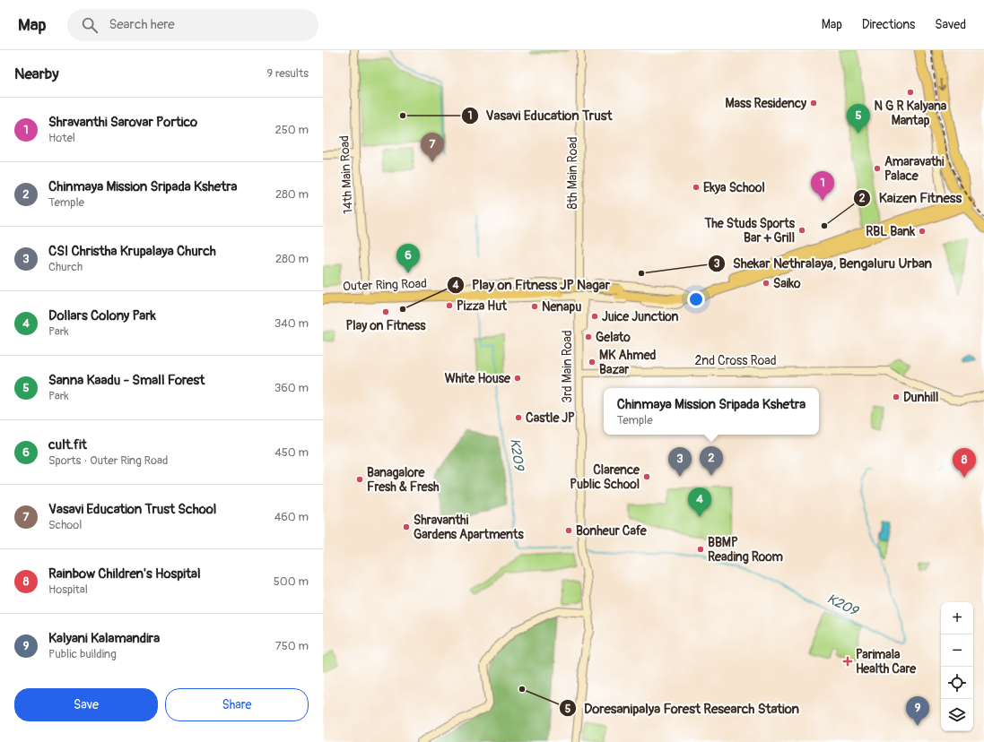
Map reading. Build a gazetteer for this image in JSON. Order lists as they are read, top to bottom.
{
  "streets": {
    "highway": ["Outer Ring Road"],
    "street": [
      "8th Main Road",
      "14th Main Road",
      "2nd Cross Road",
      "3rd Main Road"
    ]
  },
  "crossings": [
    ["8th Main Road", "Outer Ring Road"],
    ["8th Main Road", "3rd Main Road"],
    ["14th Main Road", "Outer Ring Road"],
    ["2nd Cross Road", "3rd Main Road"]
  ],
  "water": ["K209"],
  "places": {
    "other": [
      "N G R Kalyana Mantap",
      "Mass Residency",
      "Vasavi Education Trust",
      "Amaravathi Palace",
      "Ekya School",
      "Kaizen Fitness",
      "The Studs Sports Bar + Grill",
      "RBL Bank",
      "Shekar Nethralaya, Bengaluru Urban",
      "Saiko",
      "Pizza Hut",
      "Nenapu",
      "Play on Fitness JP Nagar",
      "Play on Fitness",
      "Juice Junction",
      "Gelato",
      "MK Ahmed Bazar",
      "White House",
      "Dunhill",
      "Castle JP",
      "Clarence Public School",
      "Banagalore Fresh & Fresh",
      "Shravanthi Gardens Apartments",
      "Bonheur Cafe",
      "BBMP Reading Room",
      "Doresanipalya Forest Research Station"
    ],
    "health": ["Parimala Health Care"]
  },
  "page": {
    "header": "Map",
    "search": "Search here",
    "nav": ["Map", "Directions", "Saved"],
    "heading": ["Nearby", "9 results"],
    "list": [
      {
        "mark": "1",
        "name": "Shravanthi Sarovar Portico",
        "note": "Hotel",
        "value": "250 m"
      },
      {
        "mark": "2",
        "name": "Chinmaya Mission Sripada Kshetra",
        "note": "Temple",
        "value": "280 m"
      },
      {
        "mark": "3",
        "name": "CSI Christha Krupalaya Church",
        "note": "Church",
        "value": "280 m"
      },
      {
        "mark": "4",
        "name": "Dollars Colony Park",
        "note": "Park",
        "value": "340 m"
      },
      {
        "mark": "5",
        "name": "Sanna Kaadu - Small Forest",
        "note": "Park",
        "value": "360 m"
      },
      {
        "mark": "6",
        "name": "cult.fit",
        "note": "Sports · Outer Ring Road",
        "value": "450 m"
      },
      {
        "mark": "7",
        "name": "Vasavi Education Trust School",
        "note": "School",
        "value": "460 m"
      },
      {
        "mark": "8",
        "name": "Rainbow Children's Hospital",
        "note": "Hospital",
        "value": "500 m"
      },
      {
        "mark": "9",
        "name": "Kalyani Kalamandira",
        "note": "Public building",
        "value": "750 m"
      }
    ],
    "pins": [
      "5",
      "7",
      "1",
      "6",
      "2",
      "3",
      "8",
      "4",
      "9"
    ],
    "popup": ["Chinmaya Mission Sripada Kshetra", "Temple"],
    "map_buttons": ["+", "−"],
    "buttons": ["Save", "Share"]
  }
}
